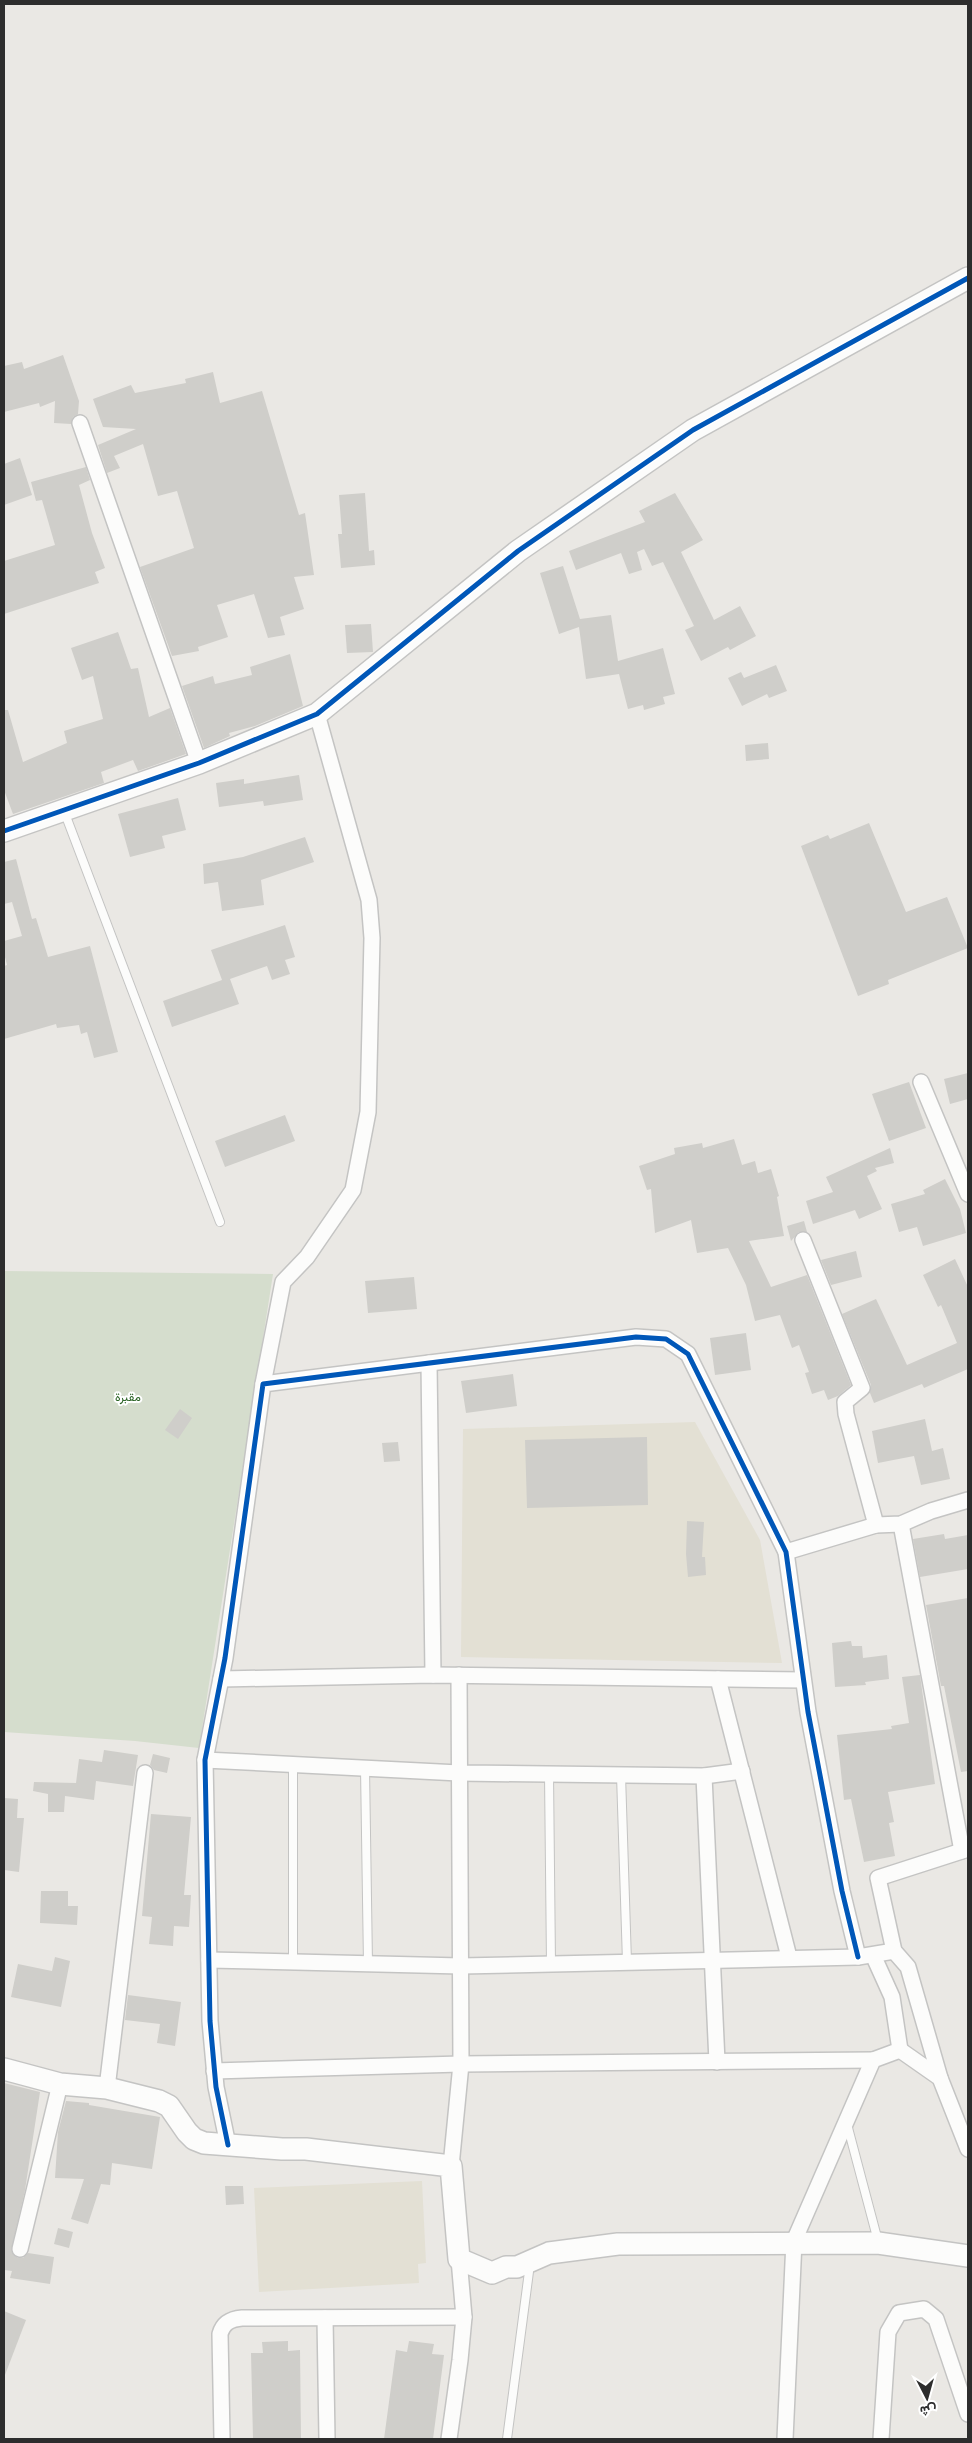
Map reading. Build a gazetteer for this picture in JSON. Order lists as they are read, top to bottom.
{
  "parks": ["مقبرة"],
  "north": "bottom"
}
